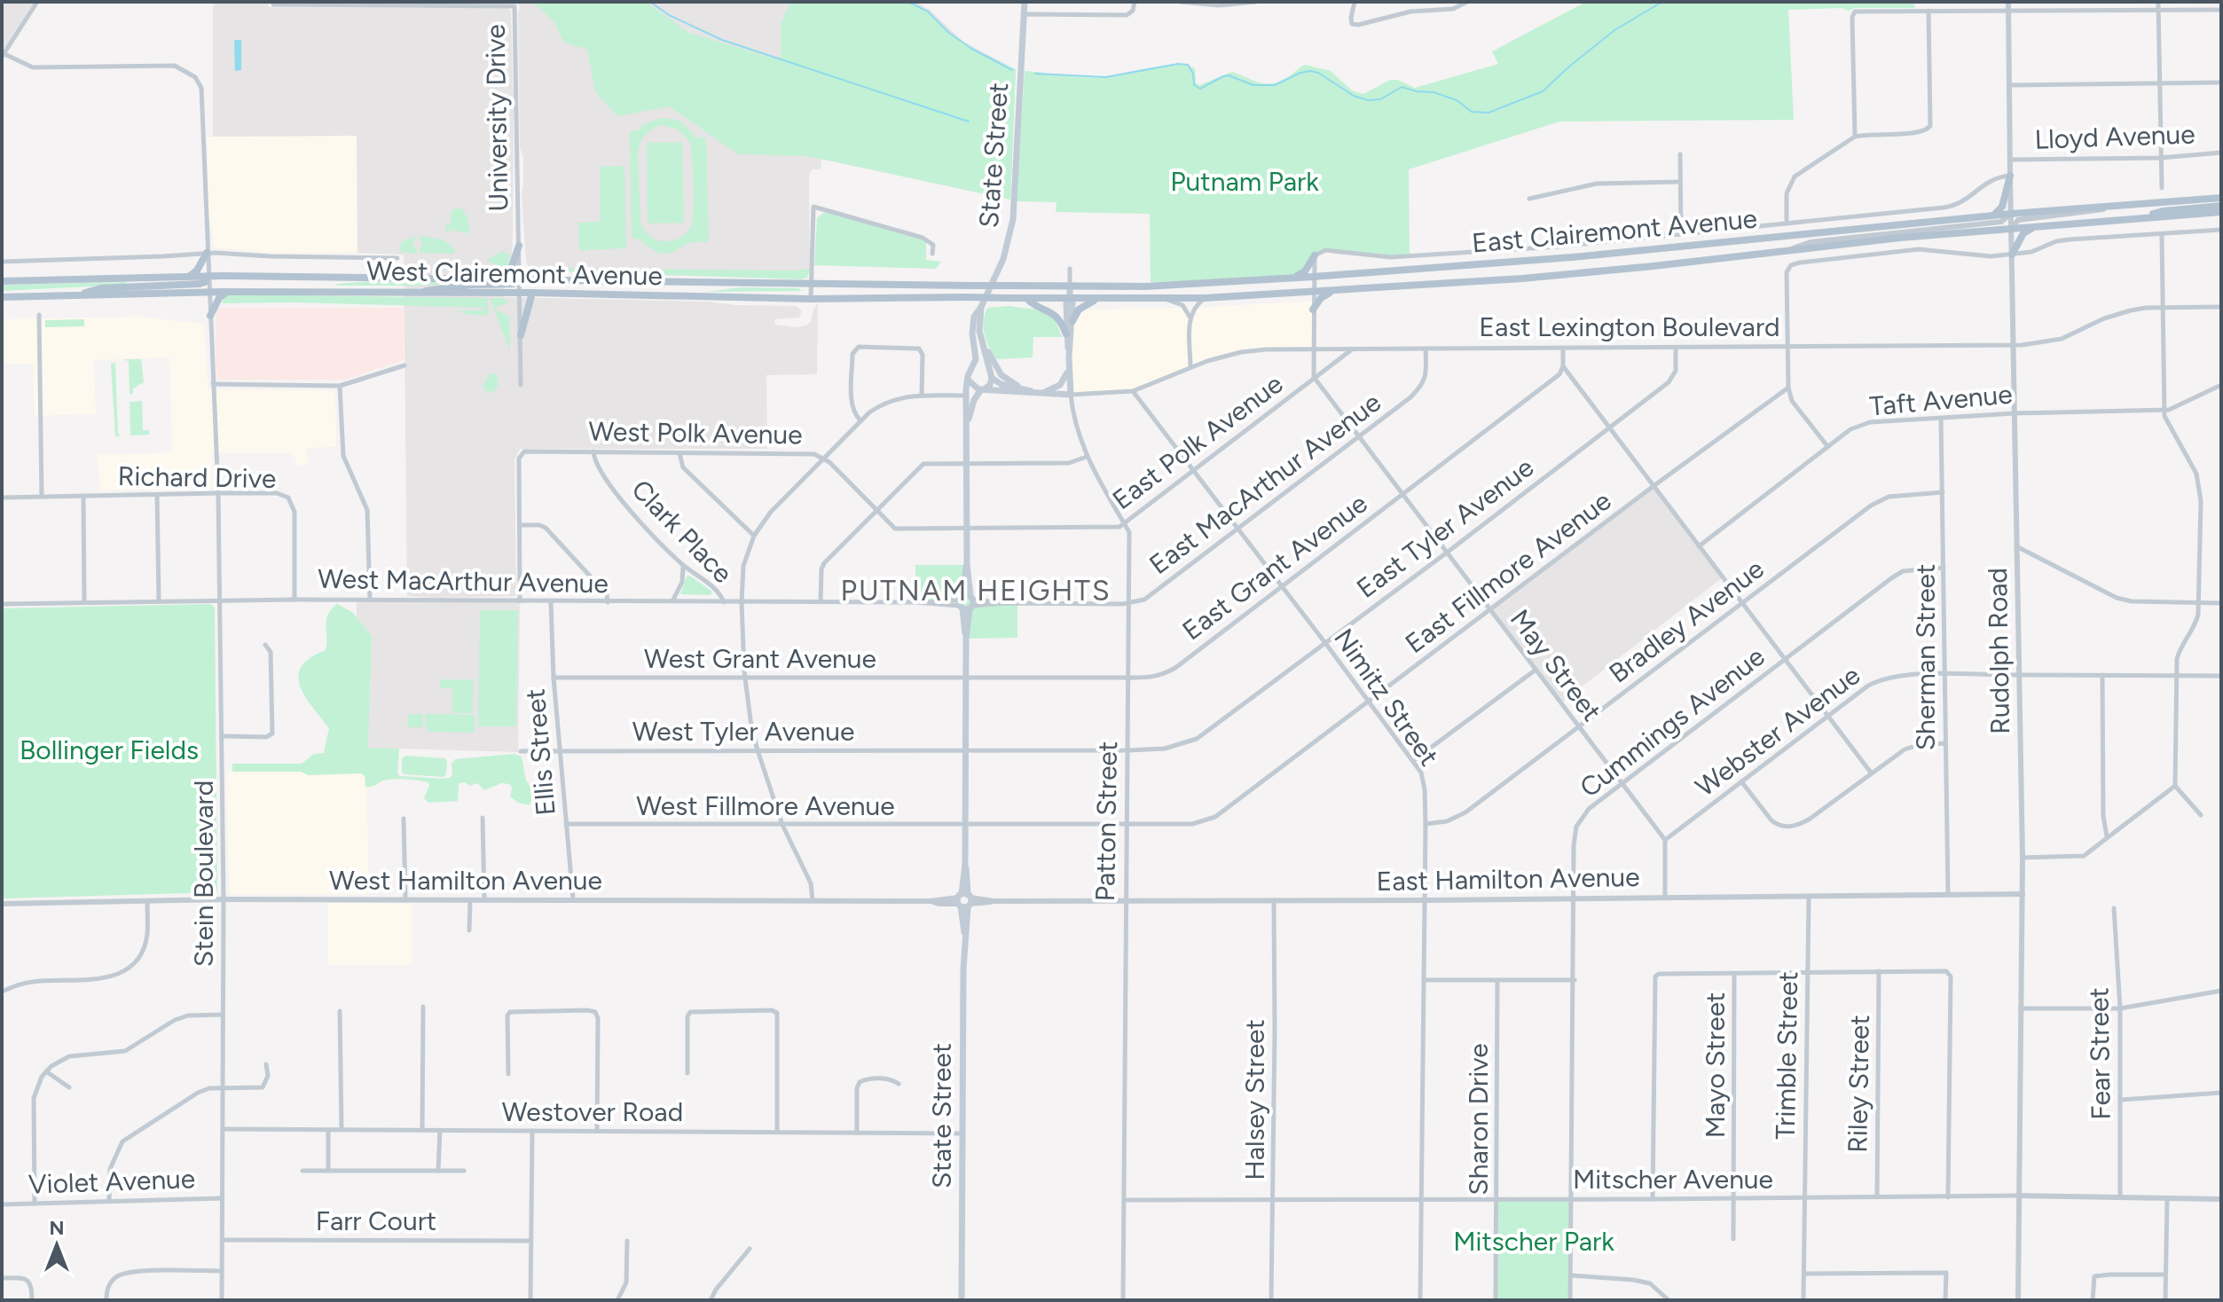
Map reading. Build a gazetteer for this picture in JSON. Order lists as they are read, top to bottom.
{
  "streets": {
    "main road": [
      "State Street",
      "East Clairemont Avenue",
      "West Clairemont Avenue",
      "East Lexington Boulevard",
      "Patton Street"
    ],
    "street": [
      "University Drive",
      "Lloyd Avenue",
      "Taft Avenue",
      "West Polk Avenue",
      "East Polk Avenue",
      "Richard Drive",
      "East MacArthur Avenue",
      "East Tyler Avenue",
      "Clark Place",
      "East Grant Avenue",
      "East Fillmore Avenue",
      "West MacArthur Avenue",
      "Bradley Avenue",
      "Rudolph Road",
      "Sherman Street",
      "West Grant Avenue",
      "May Street",
      "Nimitz Street",
      "Cummings Avenue",
      "West Tyler Avenue",
      "Webster Avenue",
      "Ellis Street",
      "West Fillmore Avenue",
      "Stein Boulevard",
      "East Hamilton Avenue",
      "West Hamilton Avenue",
      "Fear Street",
      "Trimble Street",
      "Mayo Street",
      "Riley Street",
      "Halsey Street",
      "Westover Road",
      "Sharon Drive",
      "Mitscher Avenue",
      "Violet Avenue",
      "Farr Court"
    ]
  },
  "crossings": [
    ["University Drive", "West Clairemont Avenue"],
    ["Lloyd Avenue", "Rudolph Road"],
    ["State Street", "East Lexington Boulevard"],
    ["State Street", "West Polk Avenue"],
    ["State Street", "East Polk Avenue"],
    ["State Street", "East MacArthur Avenue"],
    ["State Street", "East Tyler Avenue"],
    ["State Street", "East Grant Avenue"],
    ["State Street", "East Fillmore Avenue"],
    ["State Street", "West MacArthur Avenue"],
    ["State Street", "West Grant Avenue"],
    ["State Street", "West Tyler Avenue"],
    ["State Street", "West Fillmore Avenue"],
    ["State Street", "East Hamilton Avenue"],
    ["State Street", "West Hamilton Avenue"],
    ["State Street", "Westover Road"],
    ["East Clairemont Avenue", "West Clairemont Avenue"],
    ["East Clairemont Avenue", "Rudolph Road"],
    ["East Clairemont Avenue", "Patton Street"],
    ["West Clairemont Avenue", "Stein Boulevard"],
    ["East Lexington Boulevard", "East Polk Avenue"],
    ["East Lexington Boulevard", "East MacArthur Avenue"],
    ["East Lexington Boulevard", "East Tyler Avenue"],
    ["East Lexington Boulevard", "Rudolph Road"],
    ["East Lexington Boulevard", "Nimitz Street"],
    ["East Lexington Boulevard", "Patton Street"],
    ["Taft Avenue", "Rudolph Road"],
    ["Taft Avenue", "Sherman Street"],
    ["West Polk Avenue", "East Polk Avenue"],
    ["West Polk Avenue", "Clark Place"],
    ["East Polk Avenue", "May Street"],
    ["East Polk Avenue", "Nimitz Street"],
    ["East Polk Avenue", "Patton Street"],
    ["Richard Drive", "West MacArthur Avenue"],
    ["Richard Drive", "Stein Boulevard"],
    ["East MacArthur Avenue", "West MacArthur Avenue"],
    ["East MacArthur Avenue", "May Street"],
    ["East MacArthur Avenue", "Nimitz Street"],
    ["East MacArthur Avenue", "Patton Street"],
    ["East Tyler Avenue", "May Street"],
    ["East Tyler Avenue", "Nimitz Street"],
    ["East Tyler Avenue", "West Tyler Avenue"],
    ["East Tyler Avenue", "Patton Street"],
    ["Clark Place", "West MacArthur Avenue"],
    ["East Grant Avenue", "West Grant Avenue"],
    ["East Grant Avenue", "May Street"],
    ["East Grant Avenue", "Nimitz Street"],
    ["East Grant Avenue", "Patton Street"],
    ["East Fillmore Avenue", "May Street"],
    ["East Fillmore Avenue", "Nimitz Street"],
    ["East Fillmore Avenue", "West Fillmore Avenue"],
    ["East Fillmore Avenue", "Patton Street"],
    ["West MacArthur Avenue", "Ellis Street"],
    ["West MacArthur Avenue", "Stein Boulevard"],
    ["Bradley Avenue", "Sherman Street"],
    ["Bradley Avenue", "May Street"],
    ["Bradley Avenue", "Nimitz Street"],
    ["Rudolph Road", "Webster Avenue"],
    ["Rudolph Road", "East Hamilton Avenue"],
    ["Rudolph Road", "Mitscher Avenue"],
    ["Sherman Street", "Cummings Avenue"],
    ["Sherman Street", "Webster Avenue"],
    ["Sherman Street", "East Hamilton Avenue"],
    ["West Grant Avenue", "Ellis Street"],
    ["May Street", "Cummings Avenue"],
    ["May Street", "Webster Avenue"],
    ["Nimitz Street", "East Hamilton Avenue"],
    ["Nimitz Street", "Mitscher Avenue"],
    ["Cummings Avenue", "East Hamilton Avenue"],
    ["Cummings Avenue", "Mitscher Avenue"],
    ["West Tyler Avenue", "Ellis Street"],
    ["Ellis Street", "West Fillmore Avenue"],
    ["Ellis Street", "West Hamilton Avenue"],
    ["Patton Street", "East Hamilton Avenue"],
    ["Patton Street", "Mitscher Avenue"],
    ["Stein Boulevard", "West Hamilton Avenue"],
    ["Stein Boulevard", "Westover Road"],
    ["Stein Boulevard", "Violet Avenue"],
    ["Stein Boulevard", "Farr Court"],
    ["East Hamilton Avenue", "West Hamilton Avenue"],
    ["East Hamilton Avenue", "Trimble Street"],
    ["East Hamilton Avenue", "Halsey Street"],
    ["Fear Street", "Mitscher Avenue"],
    ["Trimble Street", "Mitscher Avenue"],
    ["Mayo Street", "Mitscher Avenue"],
    ["Riley Street", "Mitscher Avenue"],
    ["Halsey Street", "Mitscher Avenue"],
    ["Sharon Drive", "Mitscher Avenue"]
  ],
  "districts": ["PUTNAM HEIGHTS"],
  "parks": ["Putnam Park", "Bollinger Fields", "Mitscher Park"],
  "north": "top"
}
